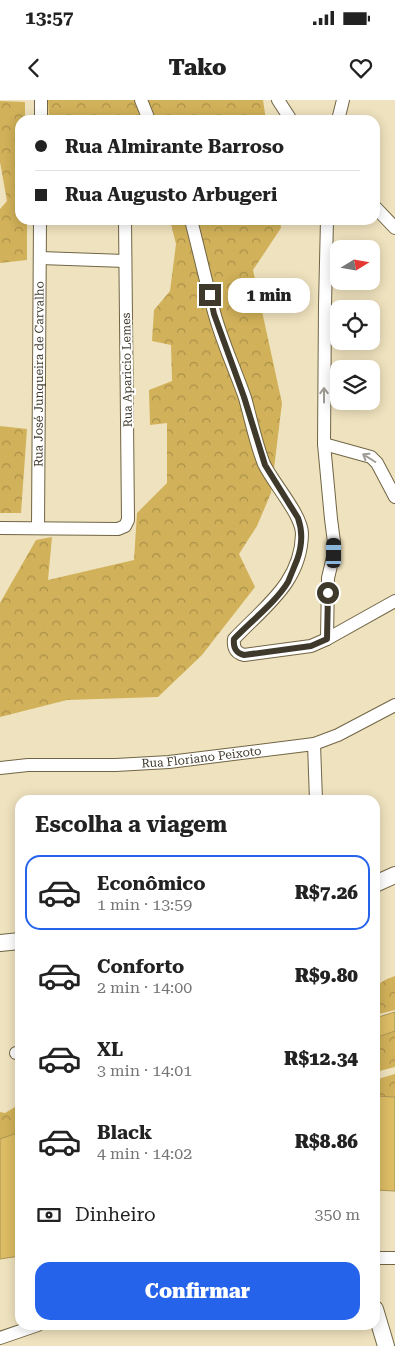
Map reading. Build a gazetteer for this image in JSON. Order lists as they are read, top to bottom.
{
  "streets": {
    "street": ["Rua Aparicio Lemes", "Rua José Junqueira de Carvalho", "Rua Floriano Peixoto"]
  },
  "crossings": [
    ["Rua Aparicio Lemes", "Rua José Junqueira de Carvalho"]
  ],
  "north": "right",
  "page": {
    "status": "13:57",
    "header": "Tako",
    "banner": ["Rua Almirante Barroso", "Rua Augusto Arbugeri"],
    "bubble": "1 min",
    "heading": "Escolha a viagem",
    "list": [
      {
        "name": "Econômico",
        "note": "1 min · 13:59",
        "value": "R$7.26"
      },
      {
        "name": "Conforto",
        "note": "2 min · 14:00",
        "value": "R$9.80"
      },
      {
        "name": "XL",
        "note": "3 min · 14:01",
        "value": "R$12.34"
      },
      {
        "name": "Black",
        "note": "4 min · 14:02",
        "value": "R$8.86"
      }
    ],
    "pay": ["Dinheiro", "350 m"],
    "buttons": "Confirmar"
  }
}
